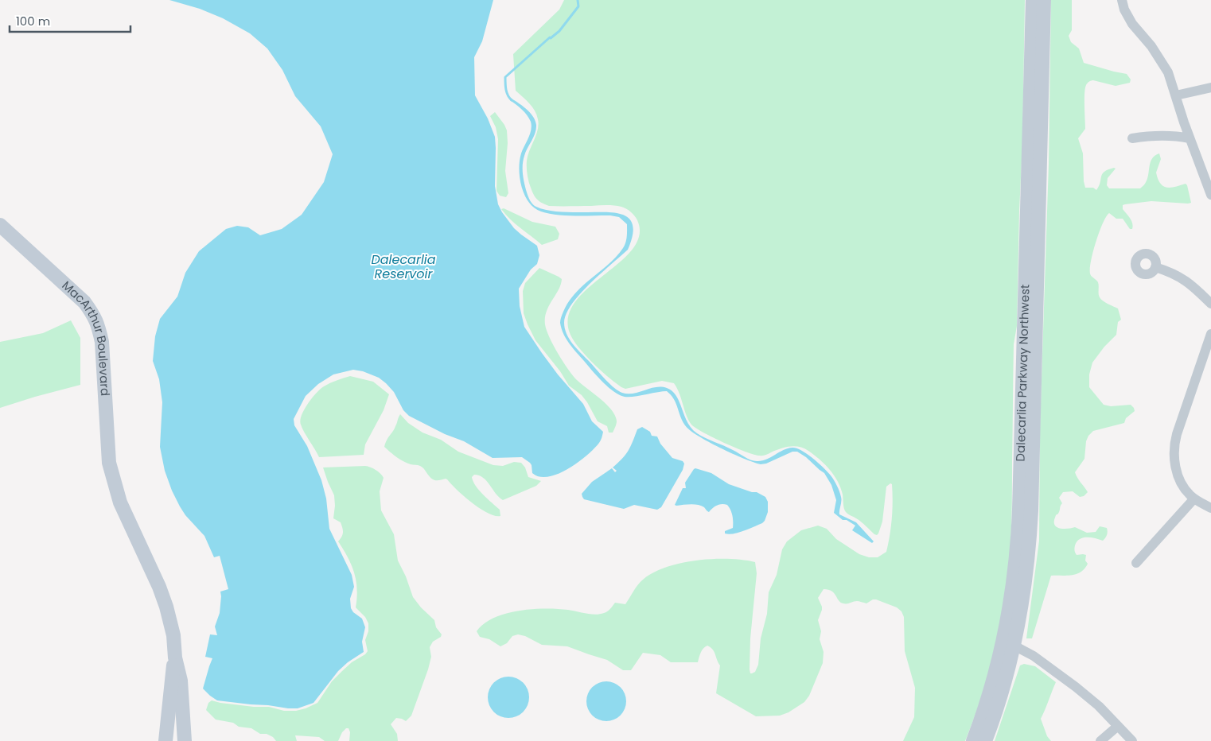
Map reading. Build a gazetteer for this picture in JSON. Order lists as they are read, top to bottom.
{
  "streets": {
    "main road": ["MacArthur Boulevard", "Dalecarlia Parkway Northwest"]
  },
  "water": ["Dalecarlia Reservoir"],
  "scale_bar": "100 m"
}
